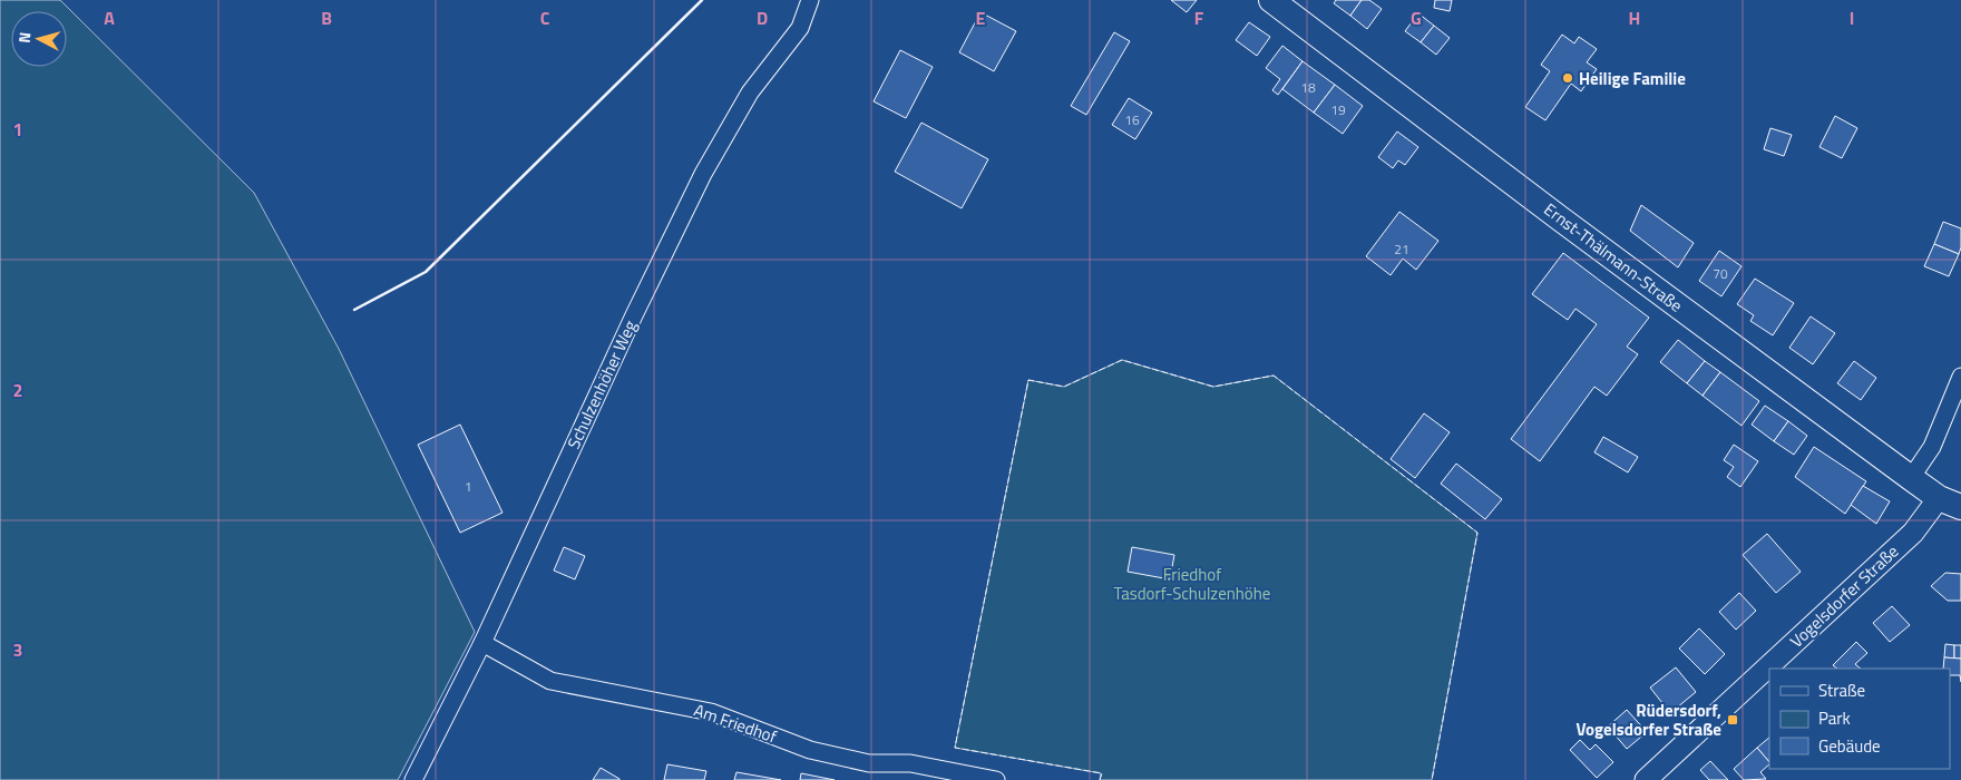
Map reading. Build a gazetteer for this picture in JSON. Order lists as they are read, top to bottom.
{
  "streets": {
    "main road": ["Ernst-Thälmann-Straße"],
    "street": ["Schulzenhöher Weg", "Vogelsdorfer Straße", "Am Friedhof"]
  },
  "crossings": [
    ["Ernst-Thälmann-Straße", "Vogelsdorfer Straße"],
    ["Schulzenhöher Weg", "Am Friedhof"]
  ],
  "parks": ["Friedhof Tasdorf-Schulzenhöhe"],
  "places": {
    "other": ["Heilige Familie"],
    "transit": ["Rüdersdorf, Vogelsdorfer Straße"]
  },
  "house_numbers": [
    "18",
    "19",
    "16",
    "21",
    "70",
    "1"
  ],
  "legend": ["Straße", "Park", "Gebäude"],
  "north": "left",
  "grid": {
    "columns": [
      "A",
      "B",
      "C",
      "D",
      "E",
      "F",
      "G",
      "H",
      "I"
    ],
    "rows": ["1", "2", "3"]
  }
}
